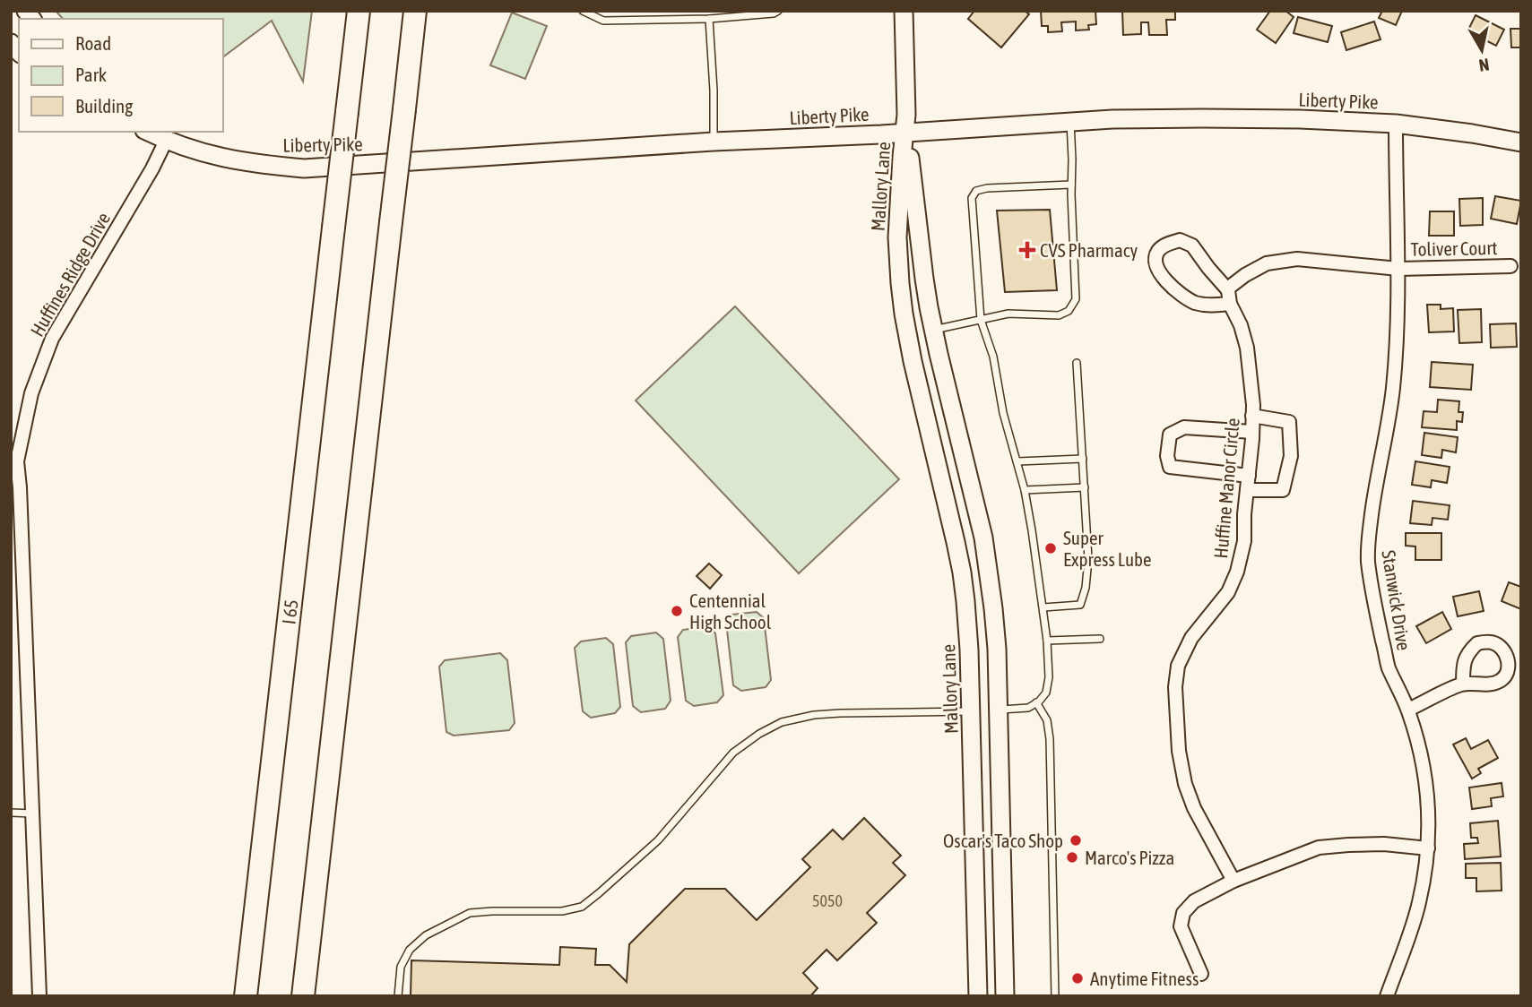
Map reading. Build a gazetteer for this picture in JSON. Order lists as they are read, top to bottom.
{
  "streets": {
    "highway": ["I 65"],
    "main road": ["Liberty Pike", "Mallory Lane"],
    "street": [
      "Toliver Court",
      "Huffines Ridge Drive",
      "Huffine Manor Circle",
      "Stanwick Drive"
    ]
  },
  "crossings": [
    ["Liberty Pike", "Mallory Lane"],
    ["Liberty Pike", "Huffines Ridge Drive"],
    ["Liberty Pike", "Stanwick Drive"],
    ["Toliver Court", "Stanwick Drive"]
  ],
  "places": {
    "health": ["CVS Pharmacy"],
    "other": [
      "Super Express Lube",
      "Centennial High School",
      "Oscar's Taco Shop",
      "Marco's Pizza",
      "Anytime Fitness"
    ]
  },
  "house_numbers": ["5050"],
  "legend": ["Road", "Park", "Building"],
  "north": "bottom"
}
